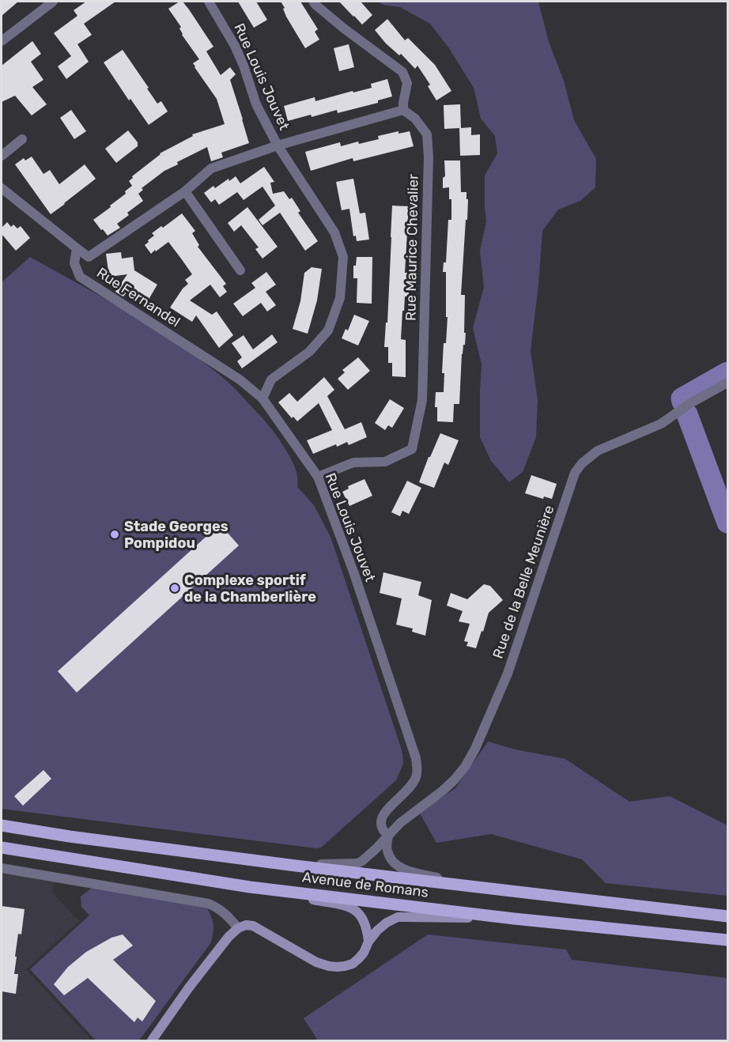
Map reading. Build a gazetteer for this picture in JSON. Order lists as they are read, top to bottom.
{
  "streets": {
    "main road": ["Avenue de Romans"],
    "street": [
      "Rue Louis Jouvet",
      "Rue Maurice Chevalier",
      "Rue Fernandel",
      "Rue de la Belle Meunière"
    ]
  },
  "crossings": [
    ["Rue Louis Jouvet", "Rue Maurice Chevalier"],
    ["Rue Louis Jouvet", "Rue Fernandel"],
    ["Rue Louis Jouvet", "Rue de la Belle Meunière"],
    ["Rue de la Belle Meunière", "Avenue de Romans"]
  ],
  "places": ["Stade Georges Pompidou", "Complexe sportif de la Chamberlière"]
}
